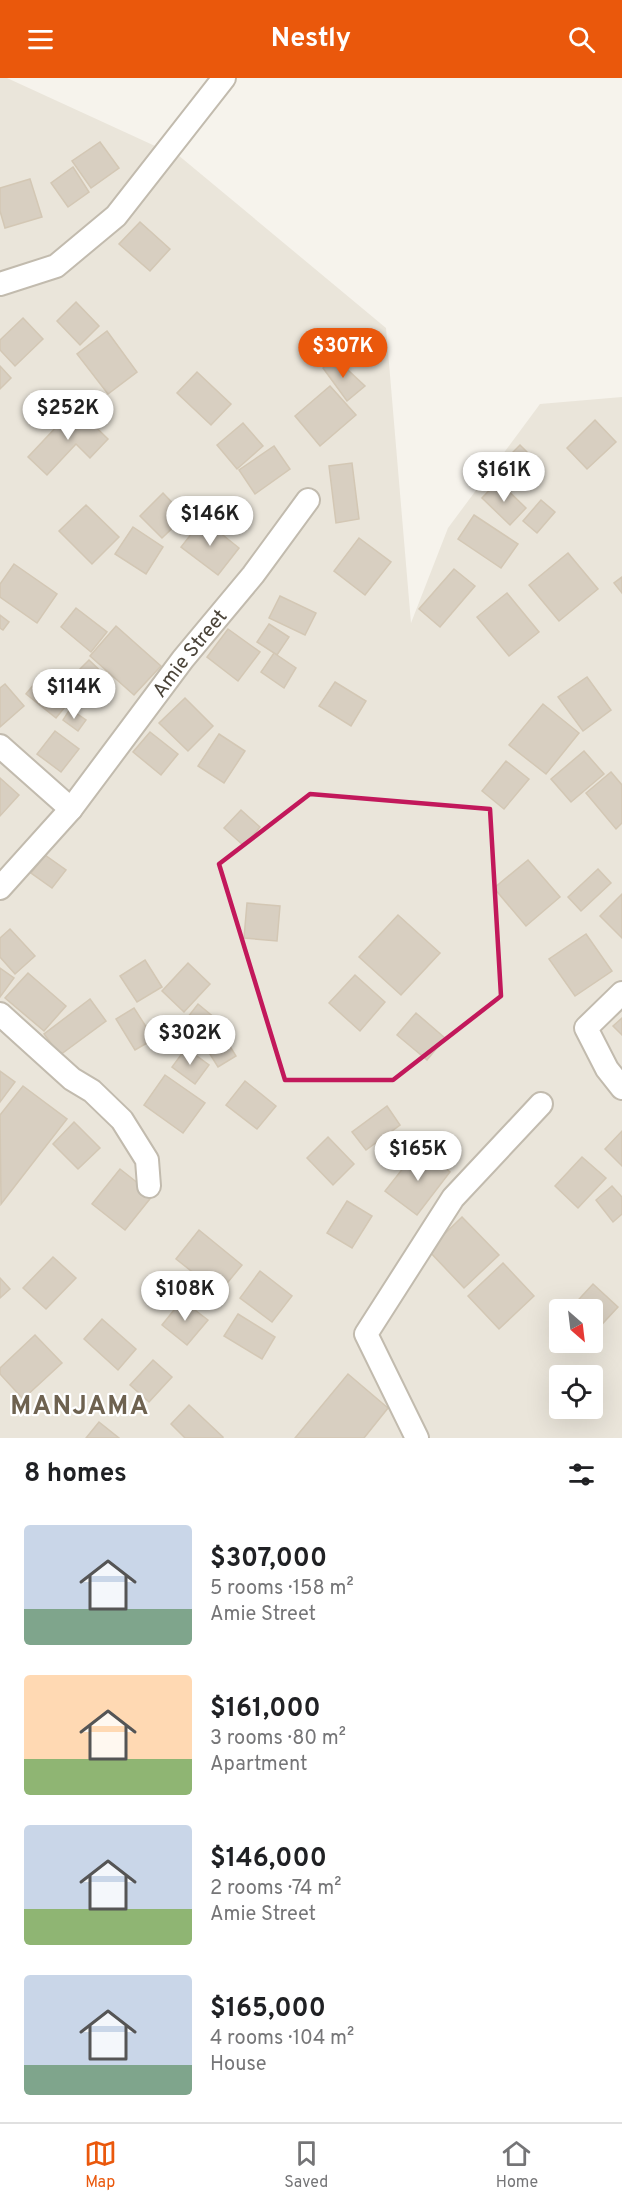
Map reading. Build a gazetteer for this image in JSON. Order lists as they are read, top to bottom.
{
  "streets": {
    "street": ["Amie Street"]
  },
  "districts": ["MANJAMA"],
  "north": "bottom right",
  "page": {
    "header": "Nestly",
    "price": [
      "$307K",
      "$252K",
      "$161K",
      "$146K",
      "$114K",
      "$302K",
      "$165K",
      "$108K"
    ],
    "heading": "8 homes",
    "list": [
      {
        "name": "$307,000",
        "note": "5 rooms · 158 m² · Amie Street"
      },
      {
        "name": "$161,000",
        "note": "3 rooms · 80 m² · Apartment"
      },
      {
        "name": "$146,000",
        "note": "2 rooms · 74 m² · Amie Street"
      },
      {
        "name": "$165,000",
        "note": "4 rooms · 104 m² · House"
      }
    ],
    "tabs": ["Map", "Saved", "Home"]
  }
}
